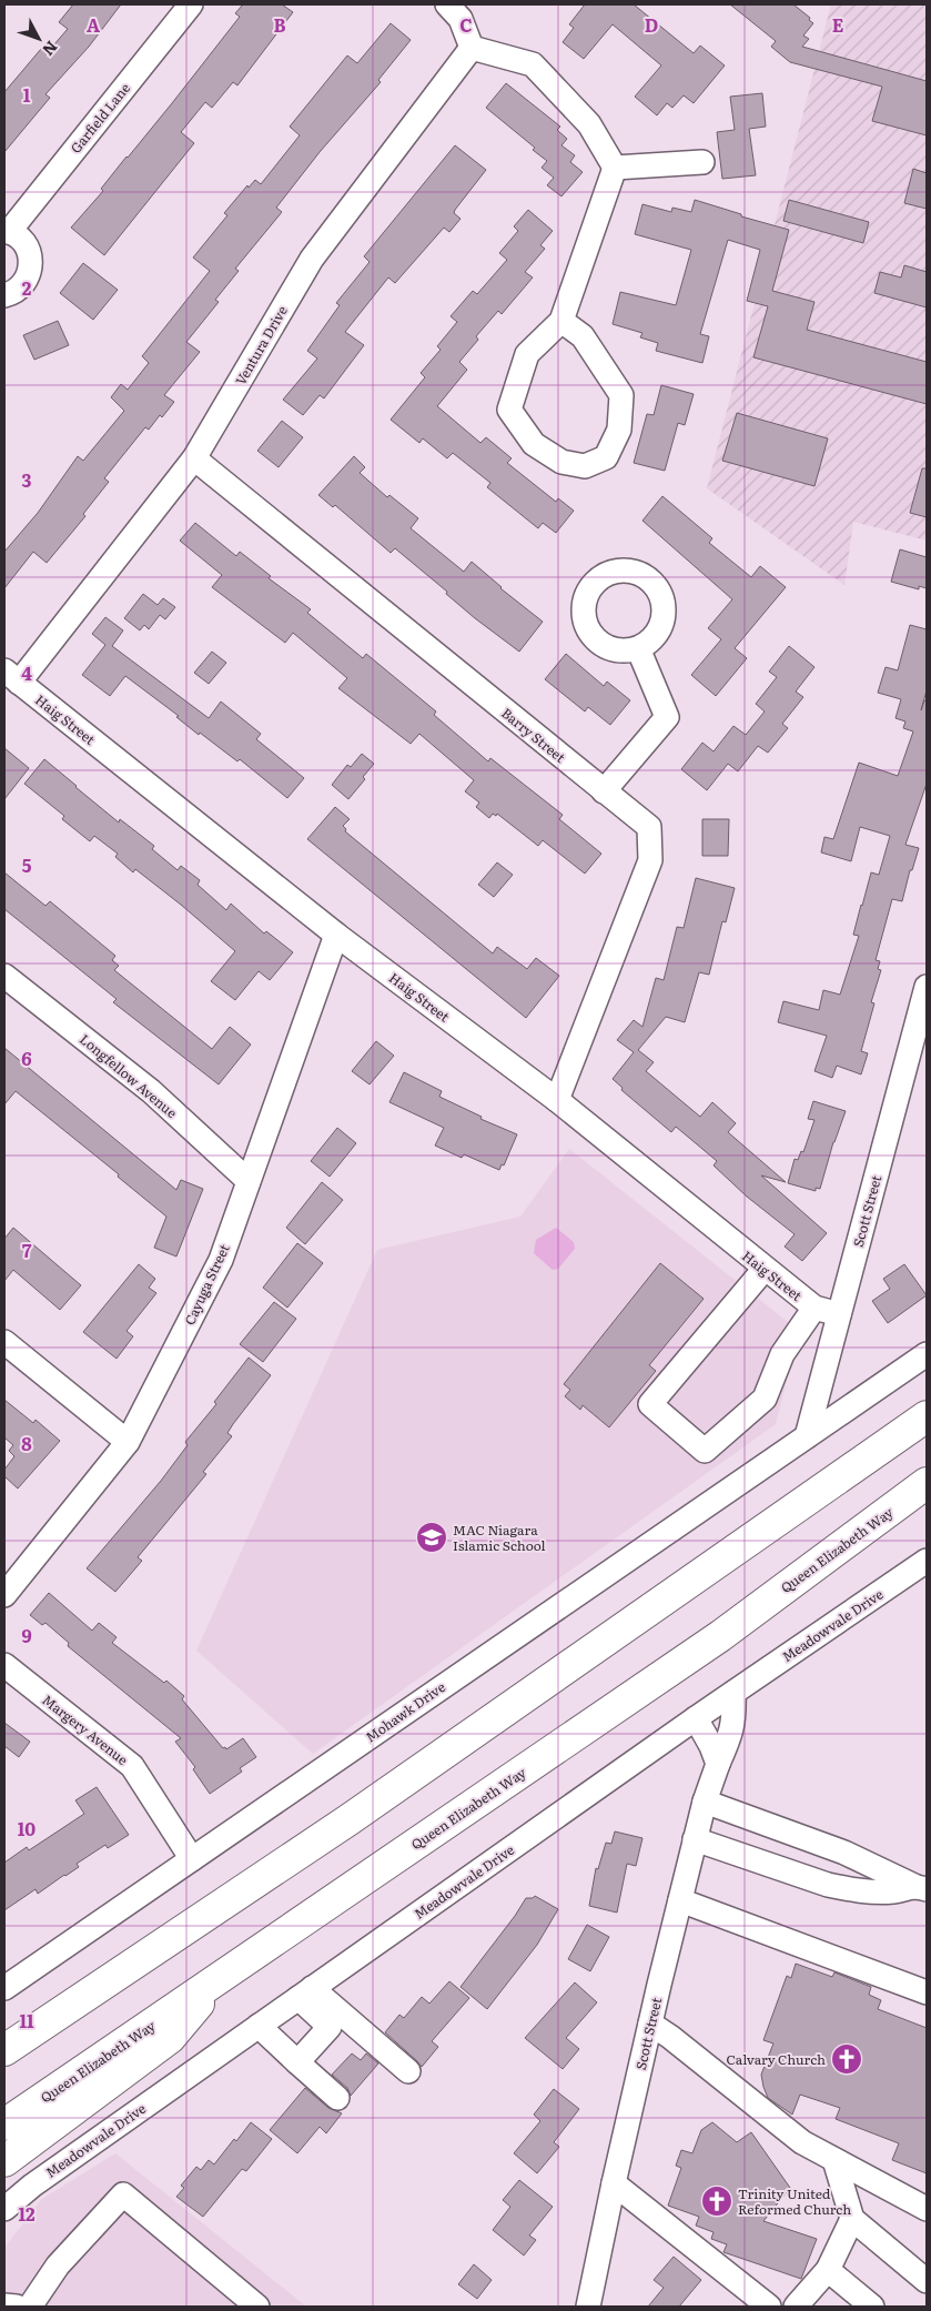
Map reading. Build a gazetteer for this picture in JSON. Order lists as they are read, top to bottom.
{
  "streets": {
    "highway": ["Queen Elizabeth Way"],
    "street": [
      "Garfield Lane",
      "Ventura Drive",
      "Haig Street",
      "Barry Street",
      "Longfellow Avenue",
      "Scott Street",
      "Cayuga Street",
      "Meadowvale Drive",
      "Mohawk Drive",
      "Margery Avenue"
    ]
  },
  "crossings": [
    ["Ventura Drive", "Haig Street"],
    ["Ventura Drive", "Barry Street"],
    ["Haig Street", "Barry Street"],
    ["Haig Street", "Scott Street"],
    ["Haig Street", "Cayuga Street"],
    ["Longfellow Avenue", "Cayuga Street"],
    ["Scott Street", "Meadowvale Drive"],
    ["Scott Street", "Mohawk Drive"],
    ["Mohawk Drive", "Margery Avenue"]
  ],
  "places": {
    "school or university": ["MAC Niagara Islamic School"],
    "church": ["Calvary Church", "Trinity United Reformed Church"]
  },
  "north": "bottom right",
  "grid": {
    "columns": [
      "A",
      "B",
      "C",
      "D",
      "E"
    ],
    "rows": [
      "1",
      "2",
      "3",
      "4",
      "5",
      "6",
      "7",
      "8",
      "9",
      "10",
      "11",
      "12"
    ]
  }
}
